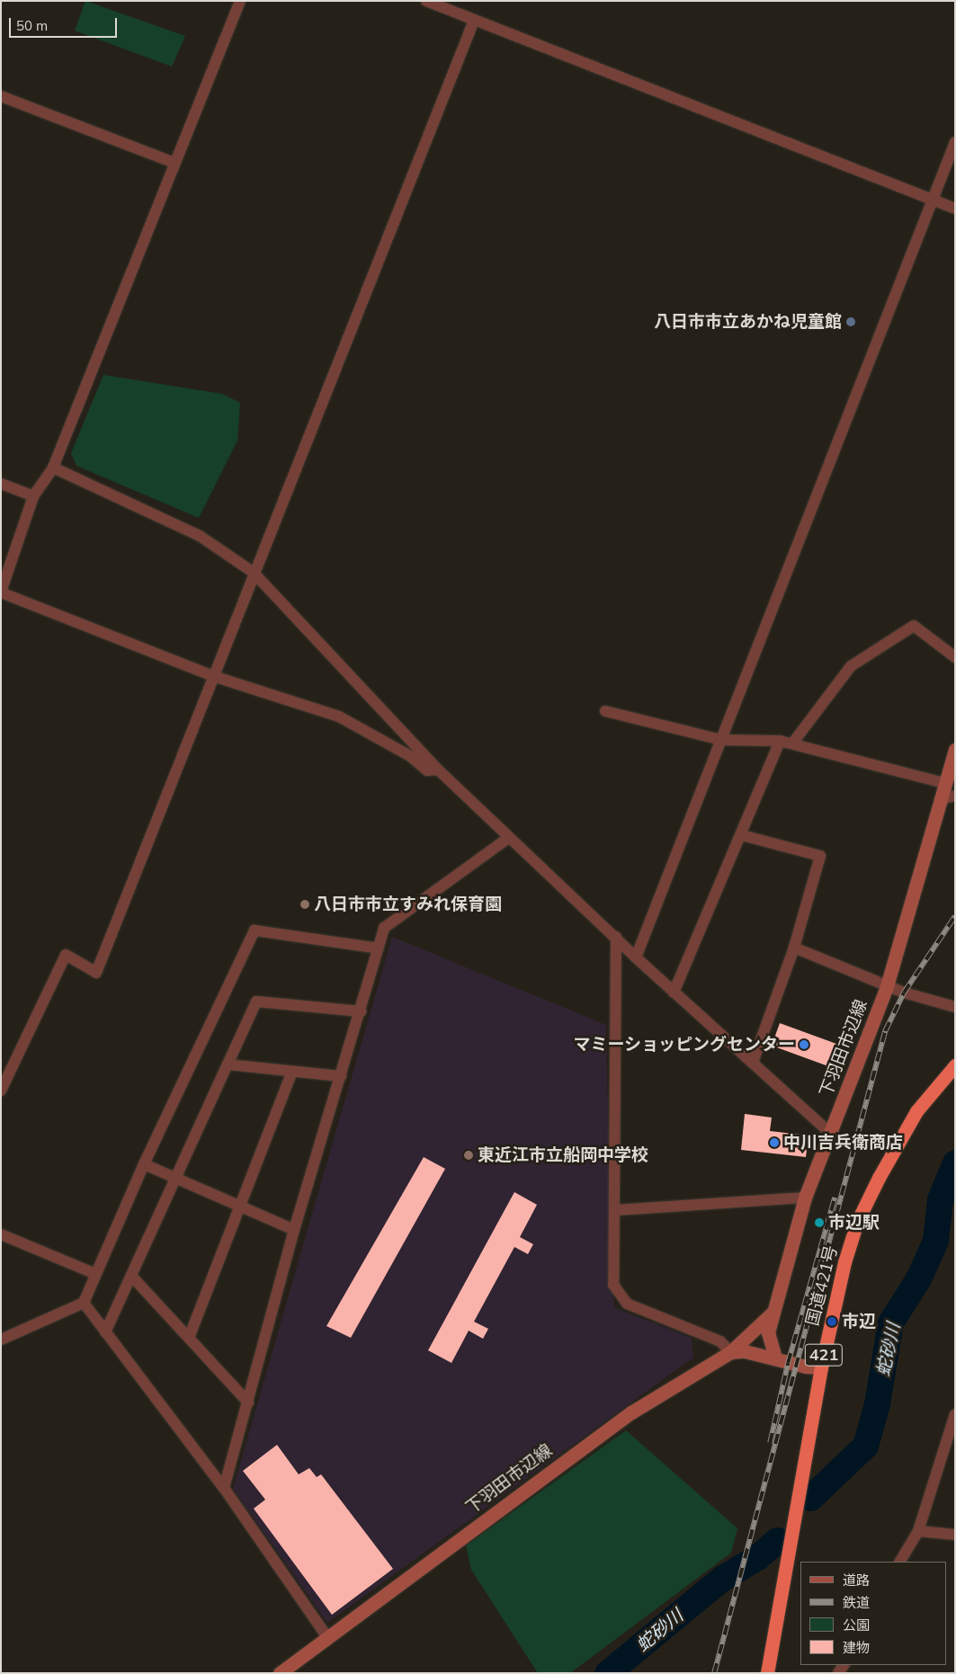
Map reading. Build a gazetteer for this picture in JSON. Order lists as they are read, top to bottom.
{
  "streets": {
    "highway": ["国道421号", "421"],
    "main road": ["下羽田市辺線"]
  },
  "water": ["蛇砂川"],
  "places": [
    "八日市市立あかね児童館",
    "八日市市立すみれ保育園",
    "マミーショッピングセンター",
    "中川吉兵衛商店",
    "東近江市立船岡中学校",
    "市辺駅",
    "市辺"
  ],
  "legend": [
    "道路",
    "鉄道",
    "公園",
    "建物"
  ],
  "scale_bar": "50 m"
}
